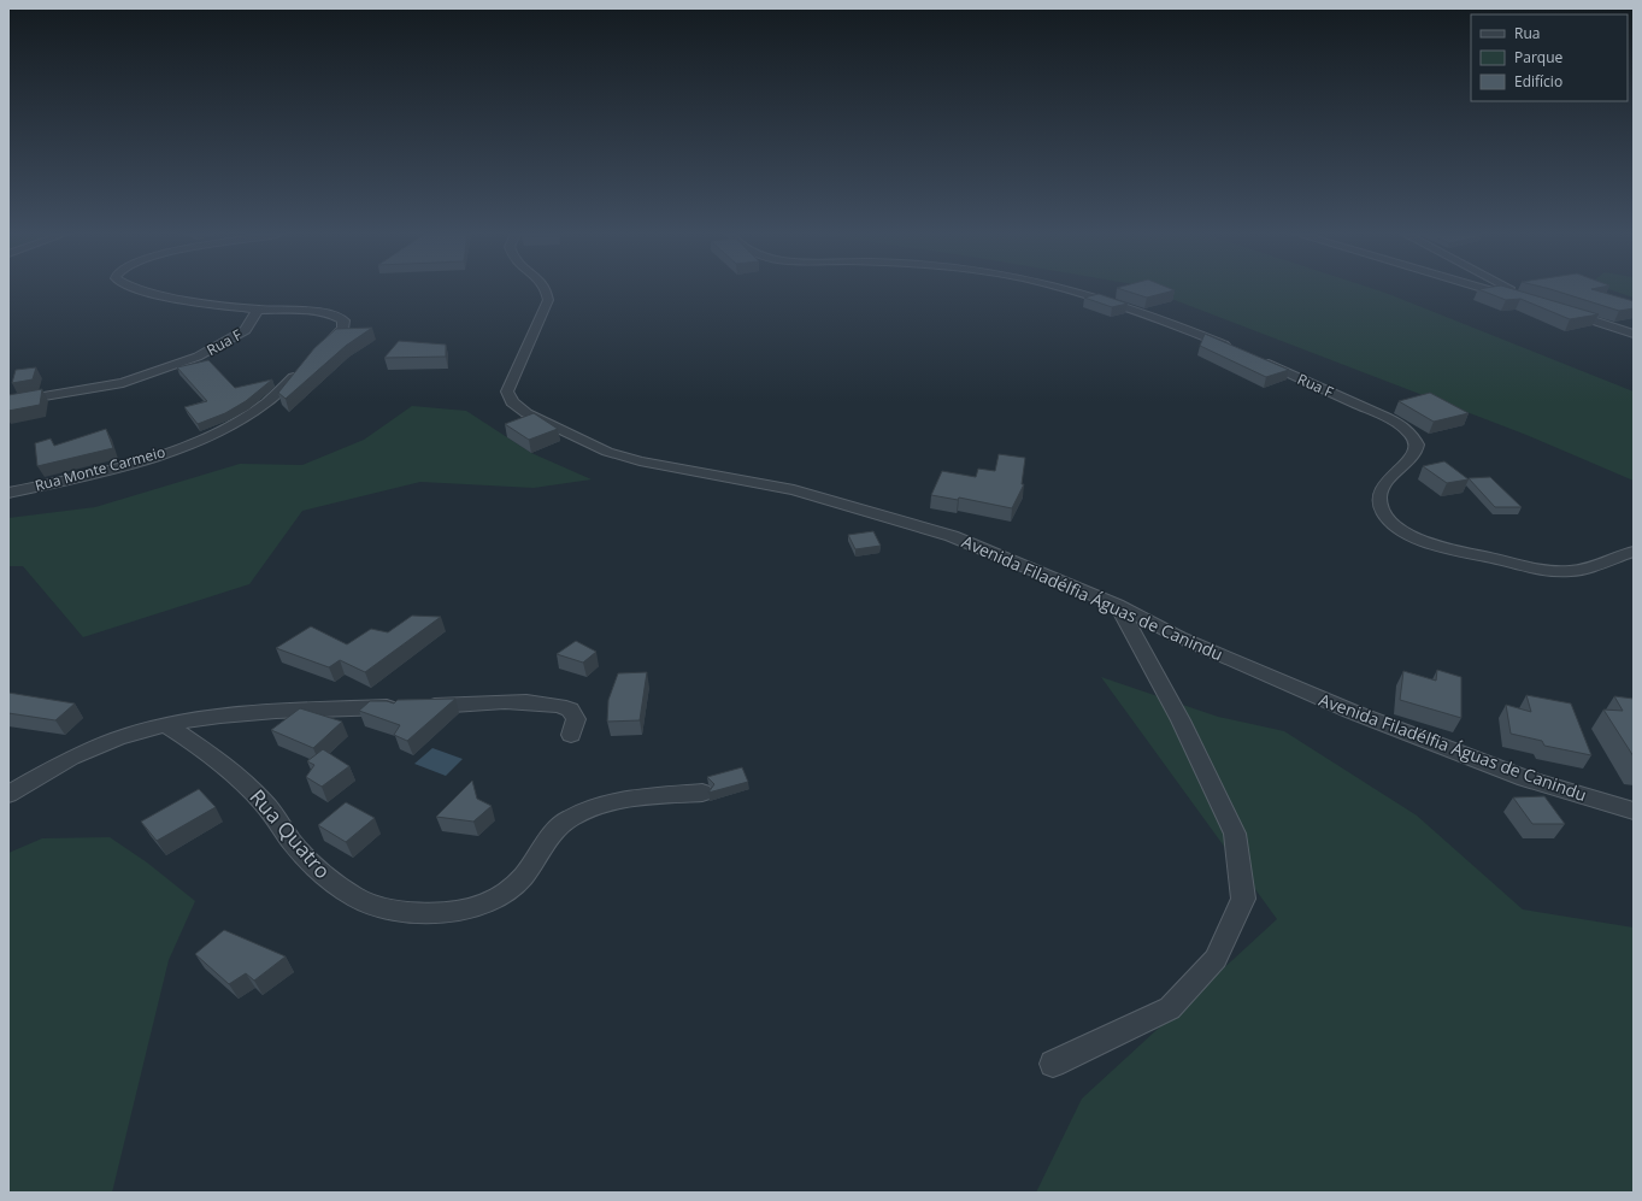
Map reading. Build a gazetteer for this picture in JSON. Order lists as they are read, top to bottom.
{
  "streets": {
    "street": [
      "Rua F",
      "Rua Monte Carmeio",
      "Avenida Filadélfia Águas de Canindu",
      "Rua Quatro"
    ]
  },
  "legend": ["Rua", "Parque", "Edifício"]
}
